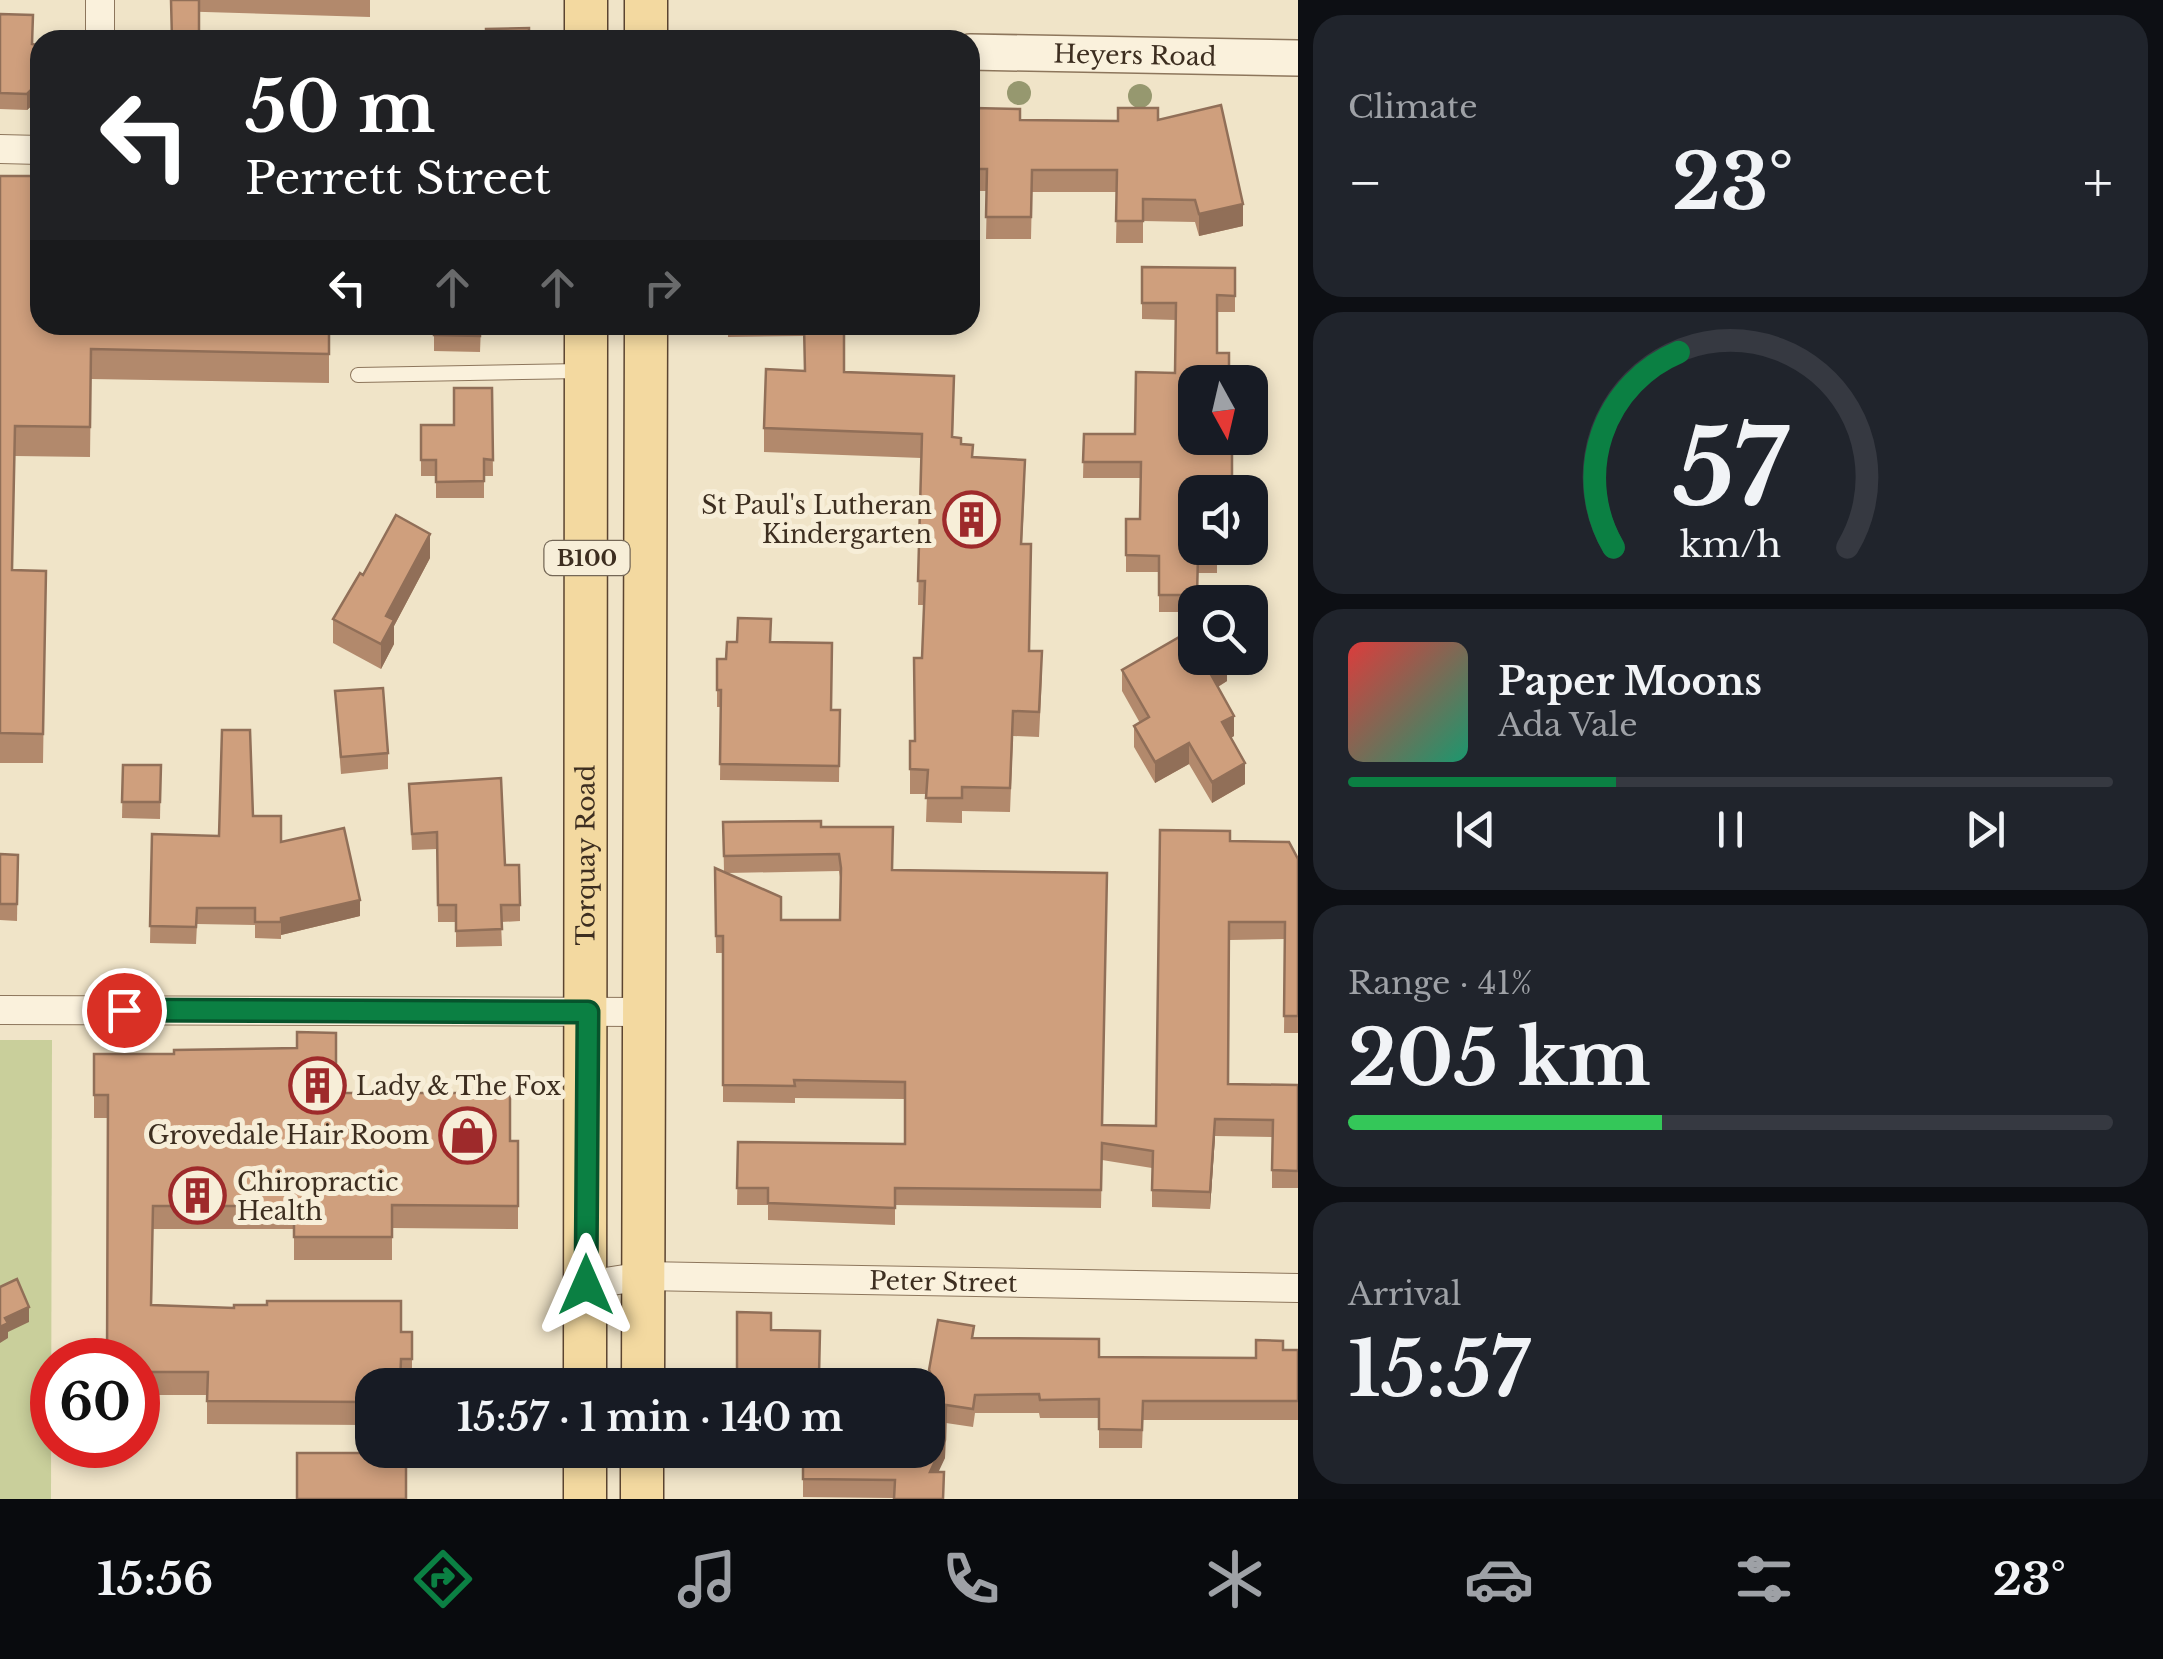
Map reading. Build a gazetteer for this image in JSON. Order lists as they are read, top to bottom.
{
  "streets": {
    "main road": ["B100", "Torquay Road"],
    "street": ["Heyers Road", "Peter Street"]
  },
  "crossings": [
    ["B100", "Peter Street"],
    ["Torquay Road", "Peter Street"]
  ],
  "places": {
    "building": ["St Paul's Lutheran Kindergarten", "Lady & The Fox", "Chiropractic Health"],
    "shop": ["Grovedale Hair Room"]
  },
  "north": "bottom",
  "page": {
    "tile": [
      "Climate",
      ["Range · 41%", "205 km"],
      ["Arrival", "15:57"]
    ],
    "turn": ["50 m", "Perrett Street"],
    "heat": ["−", "23°", "+"],
    "song": ["Paper Moons", "Ada Vale"],
    "limit": "60",
    "trip": "15:57 · 1 min · 140 m",
    "tabs": ["15:56", "23°"],
    "gauge": ["57", "km/h"]
  }
}
